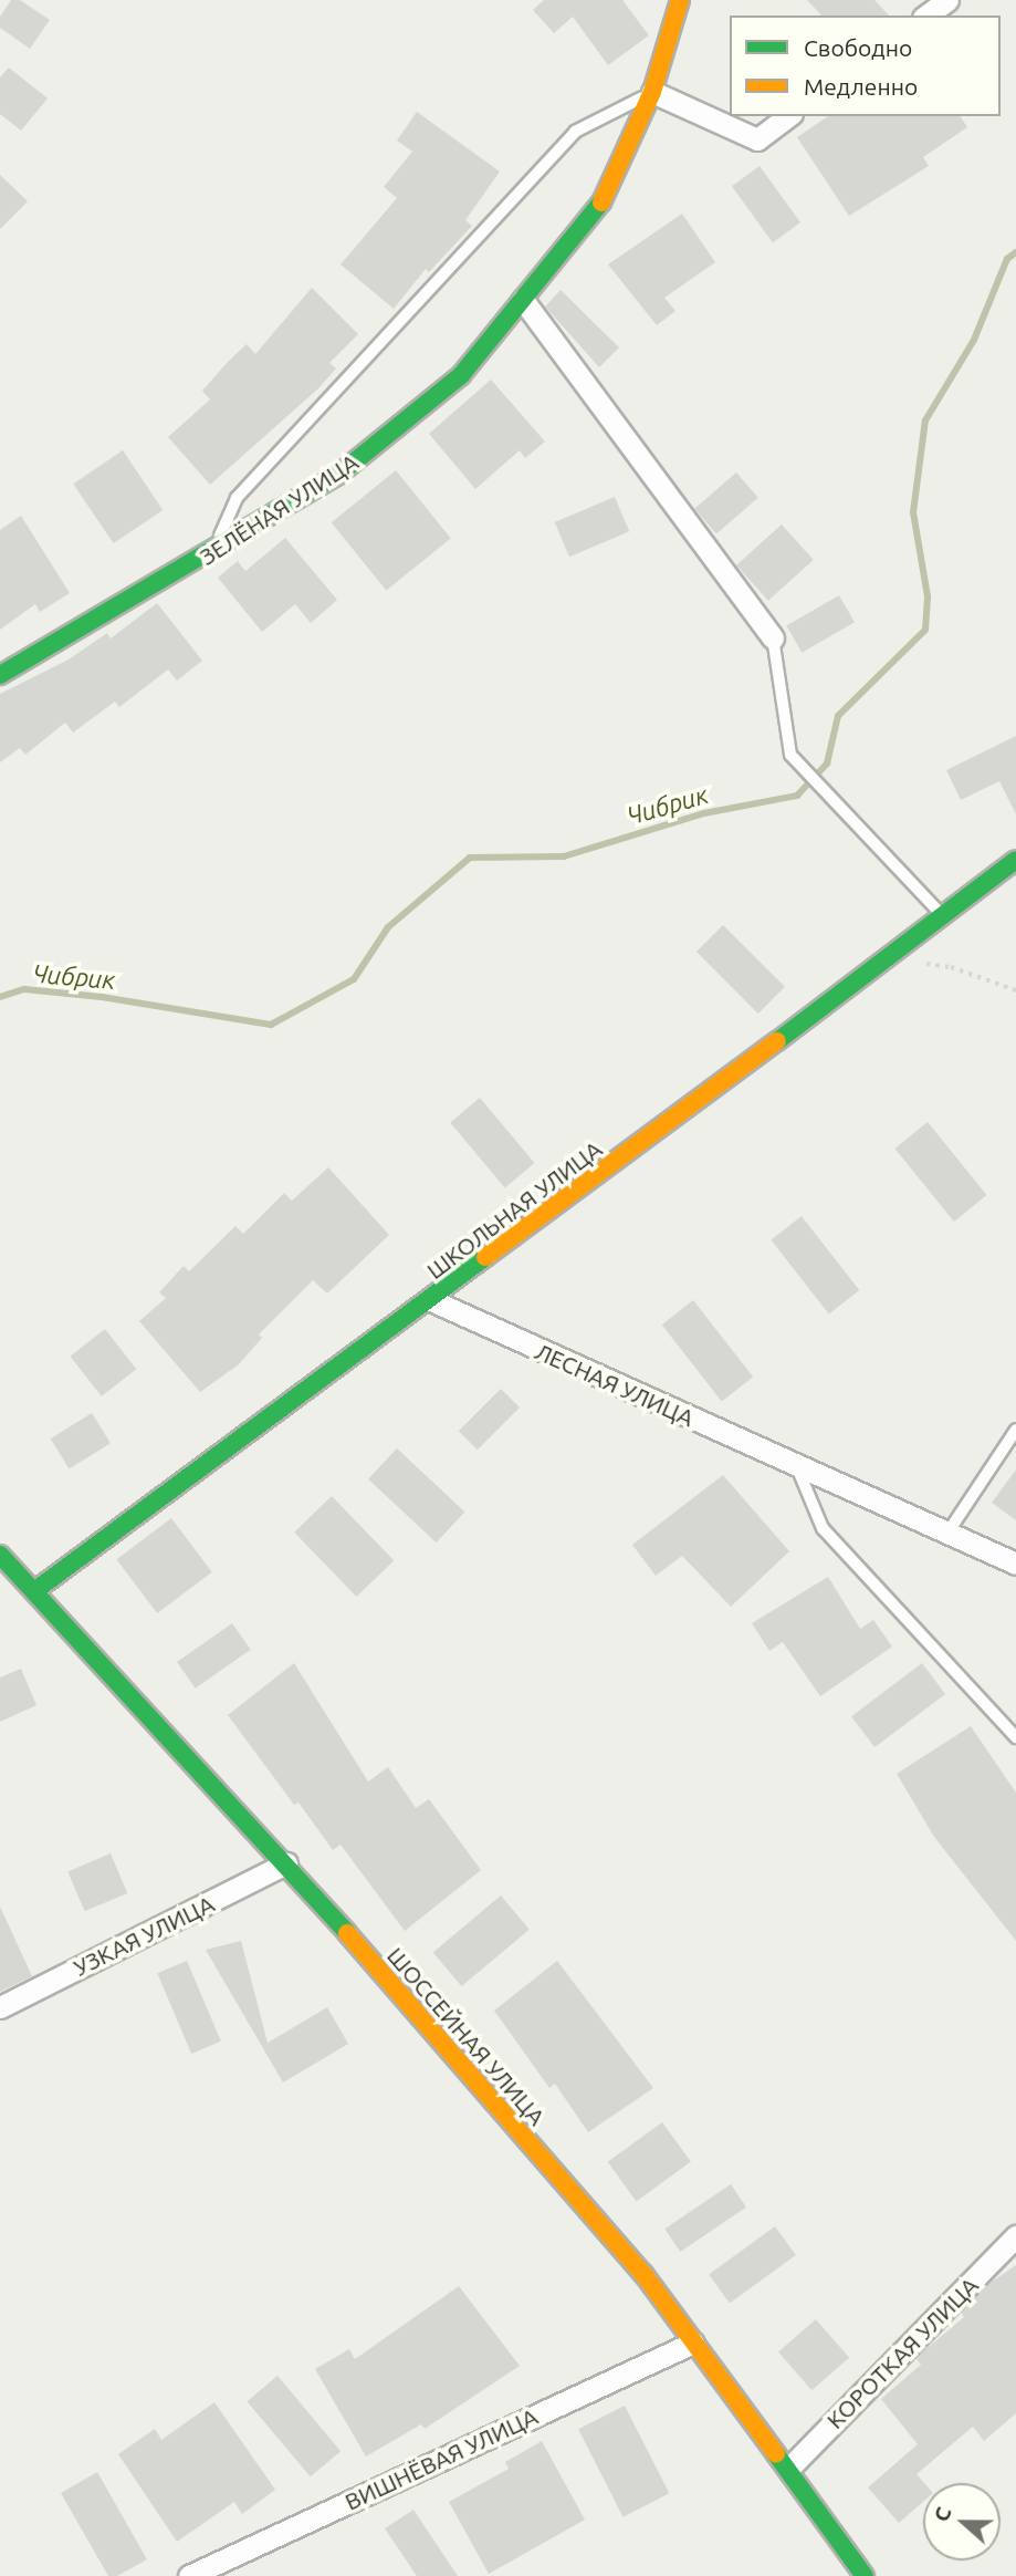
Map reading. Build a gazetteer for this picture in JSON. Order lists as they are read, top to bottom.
{
  "streets": {
    "street": [
      "ЗЕЛЁНАЯ УЛИЦА",
      "ШКОЛЬНАЯ УЛИЦА",
      "ЛЕСНАЯ УЛИЦА",
      "УЗКАЯ УЛИЦА",
      "ШОССЕЙНАЯ УЛИЦА",
      "КОРОТКАЯ УЛИЦА",
      "ВИШНЁВАЯ УЛИЦА"
    ]
  },
  "crossings": [
    ["ШКОЛЬНАЯ УЛИЦА", "ЛЕСНАЯ УЛИЦА"],
    ["ШКОЛЬНАЯ УЛИЦА", "ШОССЕЙНАЯ УЛИЦА"],
    ["УЗКАЯ УЛИЦА", "ШОССЕЙНАЯ УЛИЦА"],
    ["ШОССЕЙНАЯ УЛИЦА", "КОРОТКАЯ УЛИЦА"],
    ["ШОССЕЙНАЯ УЛИЦА", "ВИШНЁВАЯ УЛИЦА"]
  ],
  "water": ["Чибрик"],
  "legend": ["Свободно", "Медленно"],
  "north": "left"
}
